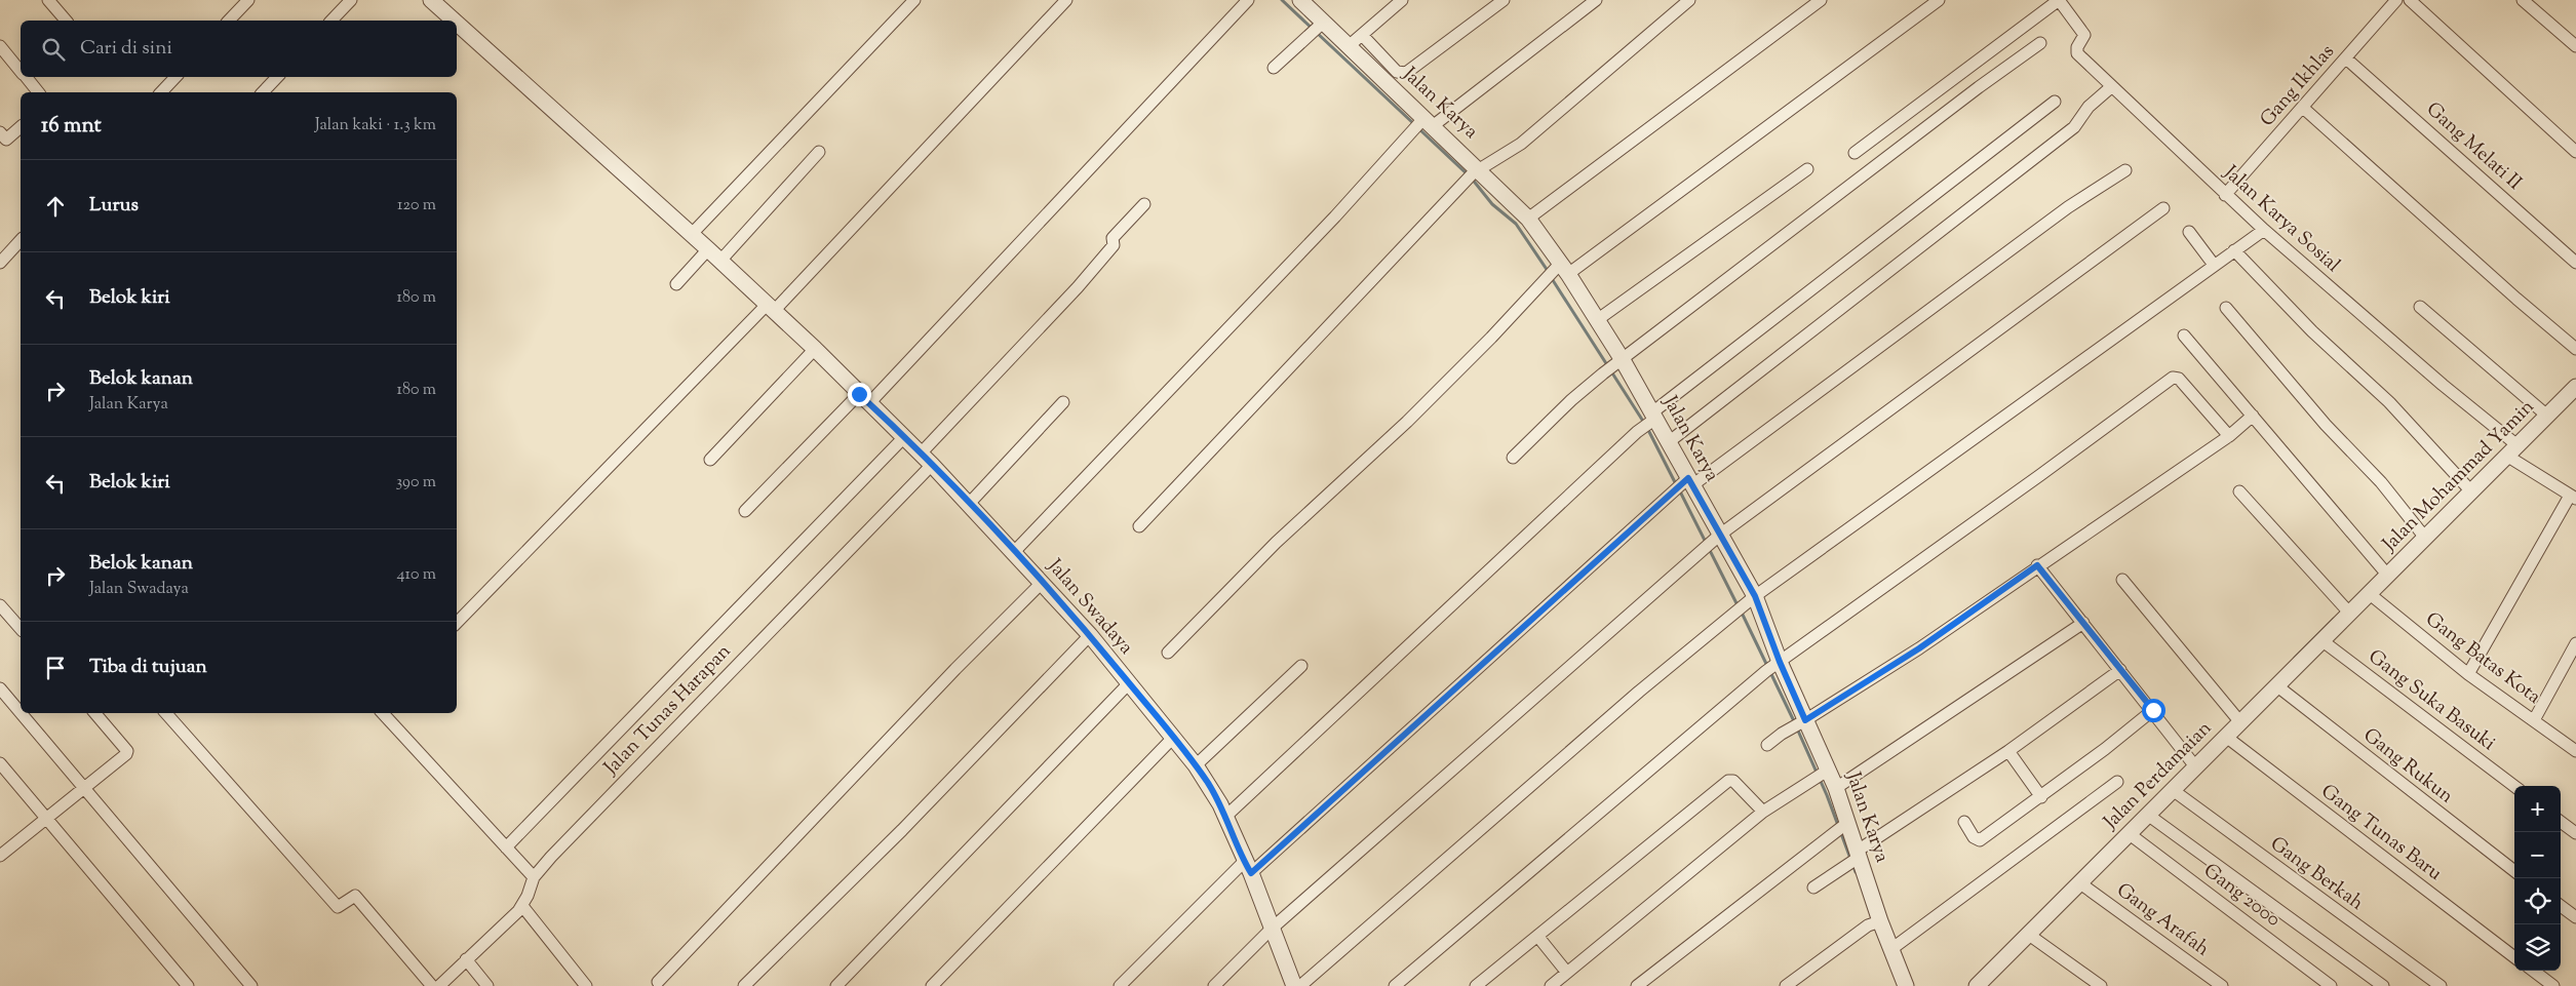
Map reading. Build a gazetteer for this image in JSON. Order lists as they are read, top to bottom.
{
  "streets": {
    "street": [
      "Gang Ikhlas",
      "Jalan Karya",
      "Gang Melati II",
      "Jalan Karya Sosial",
      "Jalan Mohammad Yamin",
      "Jalan Swadaya",
      "Gang Batas Kota",
      "Gang Suka Basuki",
      "Jalan Tunas Harapan",
      "Gang Rukun",
      "Jalan Perdamaian",
      "Gang Tunas Baru",
      "Gang Berkah",
      "Gang 2000",
      "Gang Arafah"
    ]
  },
  "crossings": [
    ["Gang Ikhlas", "Gang Melati II"],
    ["Gang Ikhlas", "Jalan Karya Sosial"],
    ["Jalan Karya Sosial", "Jalan Mohammad Yamin"],
    ["Jalan Mohammad Yamin", "Gang Batas Kota"],
    ["Jalan Mohammad Yamin", "Jalan Perdamaian"],
    ["Jalan Swadaya", "Jalan Tunas Harapan"],
    ["Gang Batas Kota", "Jalan Perdamaian"],
    ["Gang Suka Basuki", "Jalan Perdamaian"],
    ["Gang Rukun", "Jalan Perdamaian"],
    ["Jalan Perdamaian", "Gang Tunas Baru"],
    ["Jalan Perdamaian", "Gang Berkah"],
    ["Jalan Perdamaian", "Gang 2000"],
    ["Jalan Perdamaian", "Gang Arafah"]
  ],
  "page": {
    "search": "Cari di sini",
    "heading": ["16 mnt", "Jalan kaki · 1.3 km"],
    "list": [
      ["Lurus", "120 m"],
      ["Belok kiri", "180 m"],
      ["Belok kanan", "Jalan Karya", "180 m"],
      ["Belok kiri", "390 m"],
      ["Belok kanan", "Jalan Swadaya", "410 m"],
      "Tiba di tujuan"
    ],
    "map_buttons": ["+", "−"]
  }
}
